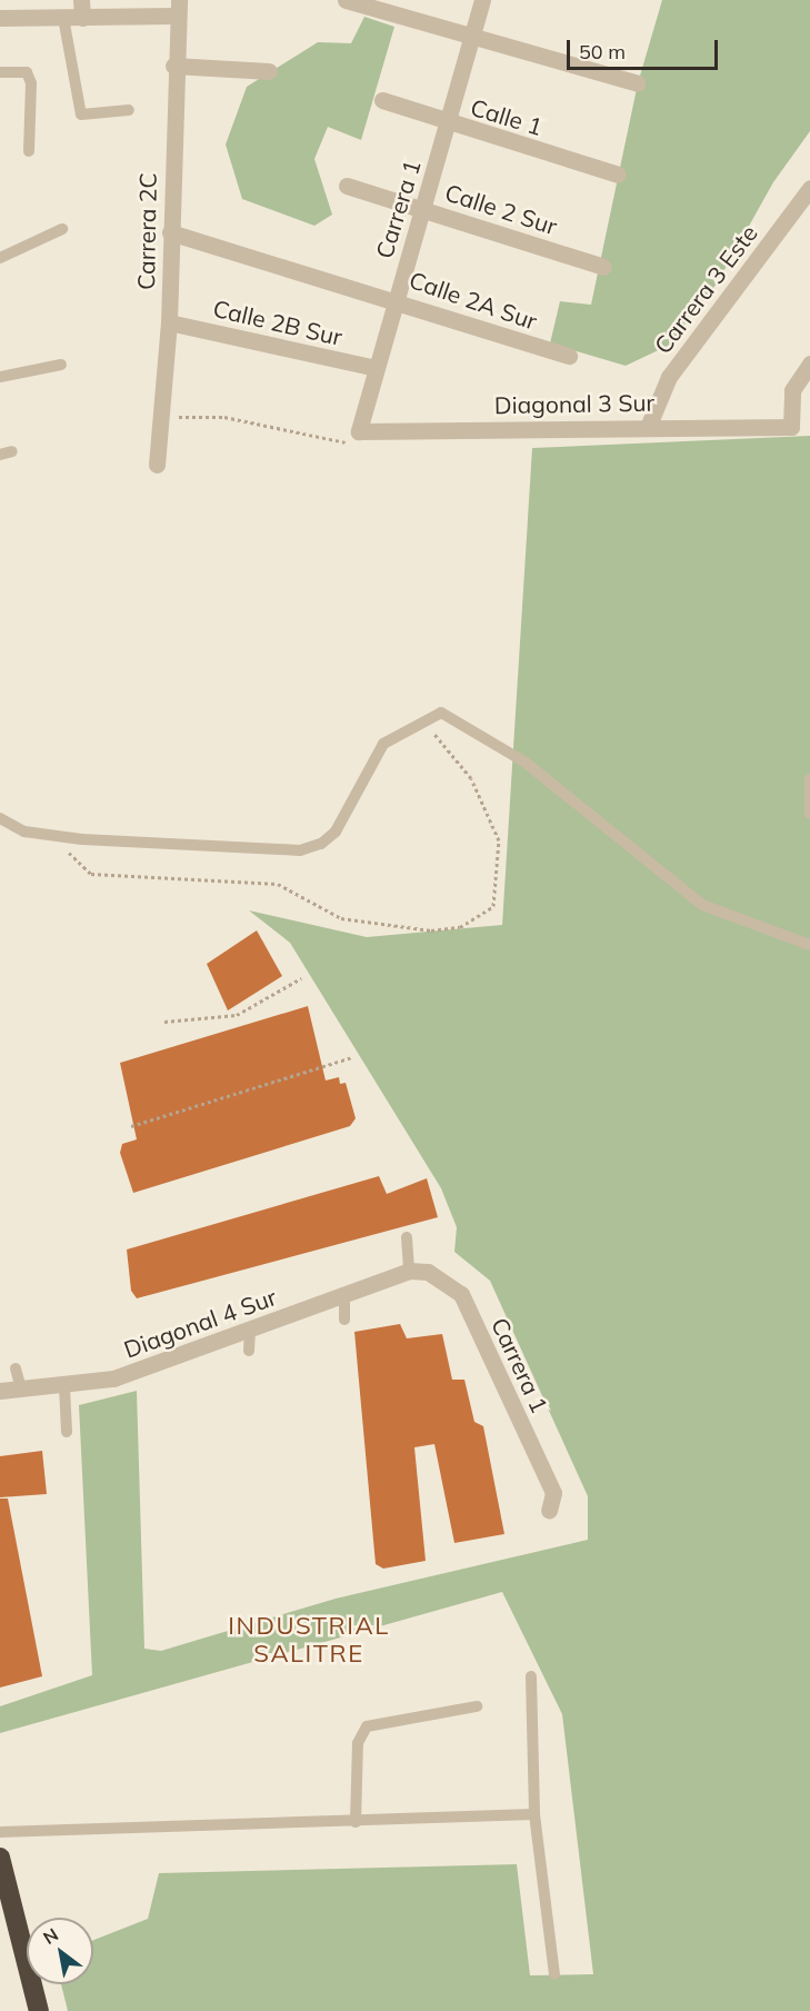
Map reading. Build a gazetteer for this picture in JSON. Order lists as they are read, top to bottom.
{
  "streets": {
    "street": [
      "Calle 1",
      "Carrera 1",
      "Calle 2 Sur",
      "Carrera 2C",
      "Carrera 3 Este",
      "Calle 2A Sur",
      "Calle 2B Sur",
      "Diagonal 3 Sur",
      "Diagonal 4 Sur"
    ]
  },
  "crossings": [
    ["Calle 1", "Carrera 1"],
    ["Carrera 1", "Calle 2 Sur"],
    ["Carrera 1", "Calle 2A Sur"],
    ["Carrera 1", "Calle 2B Sur"],
    ["Carrera 1", "Diagonal 3 Sur"],
    ["Carrera 1", "Diagonal 4 Sur"],
    ["Carrera 2C", "Calle 2A Sur"],
    ["Carrera 2C", "Calle 2B Sur"],
    ["Carrera 3 Este", "Diagonal 3 Sur"]
  ],
  "districts": ["INDUSTRIAL SALITRE"],
  "scale_bar": "50 m",
  "north": "top left"
}
